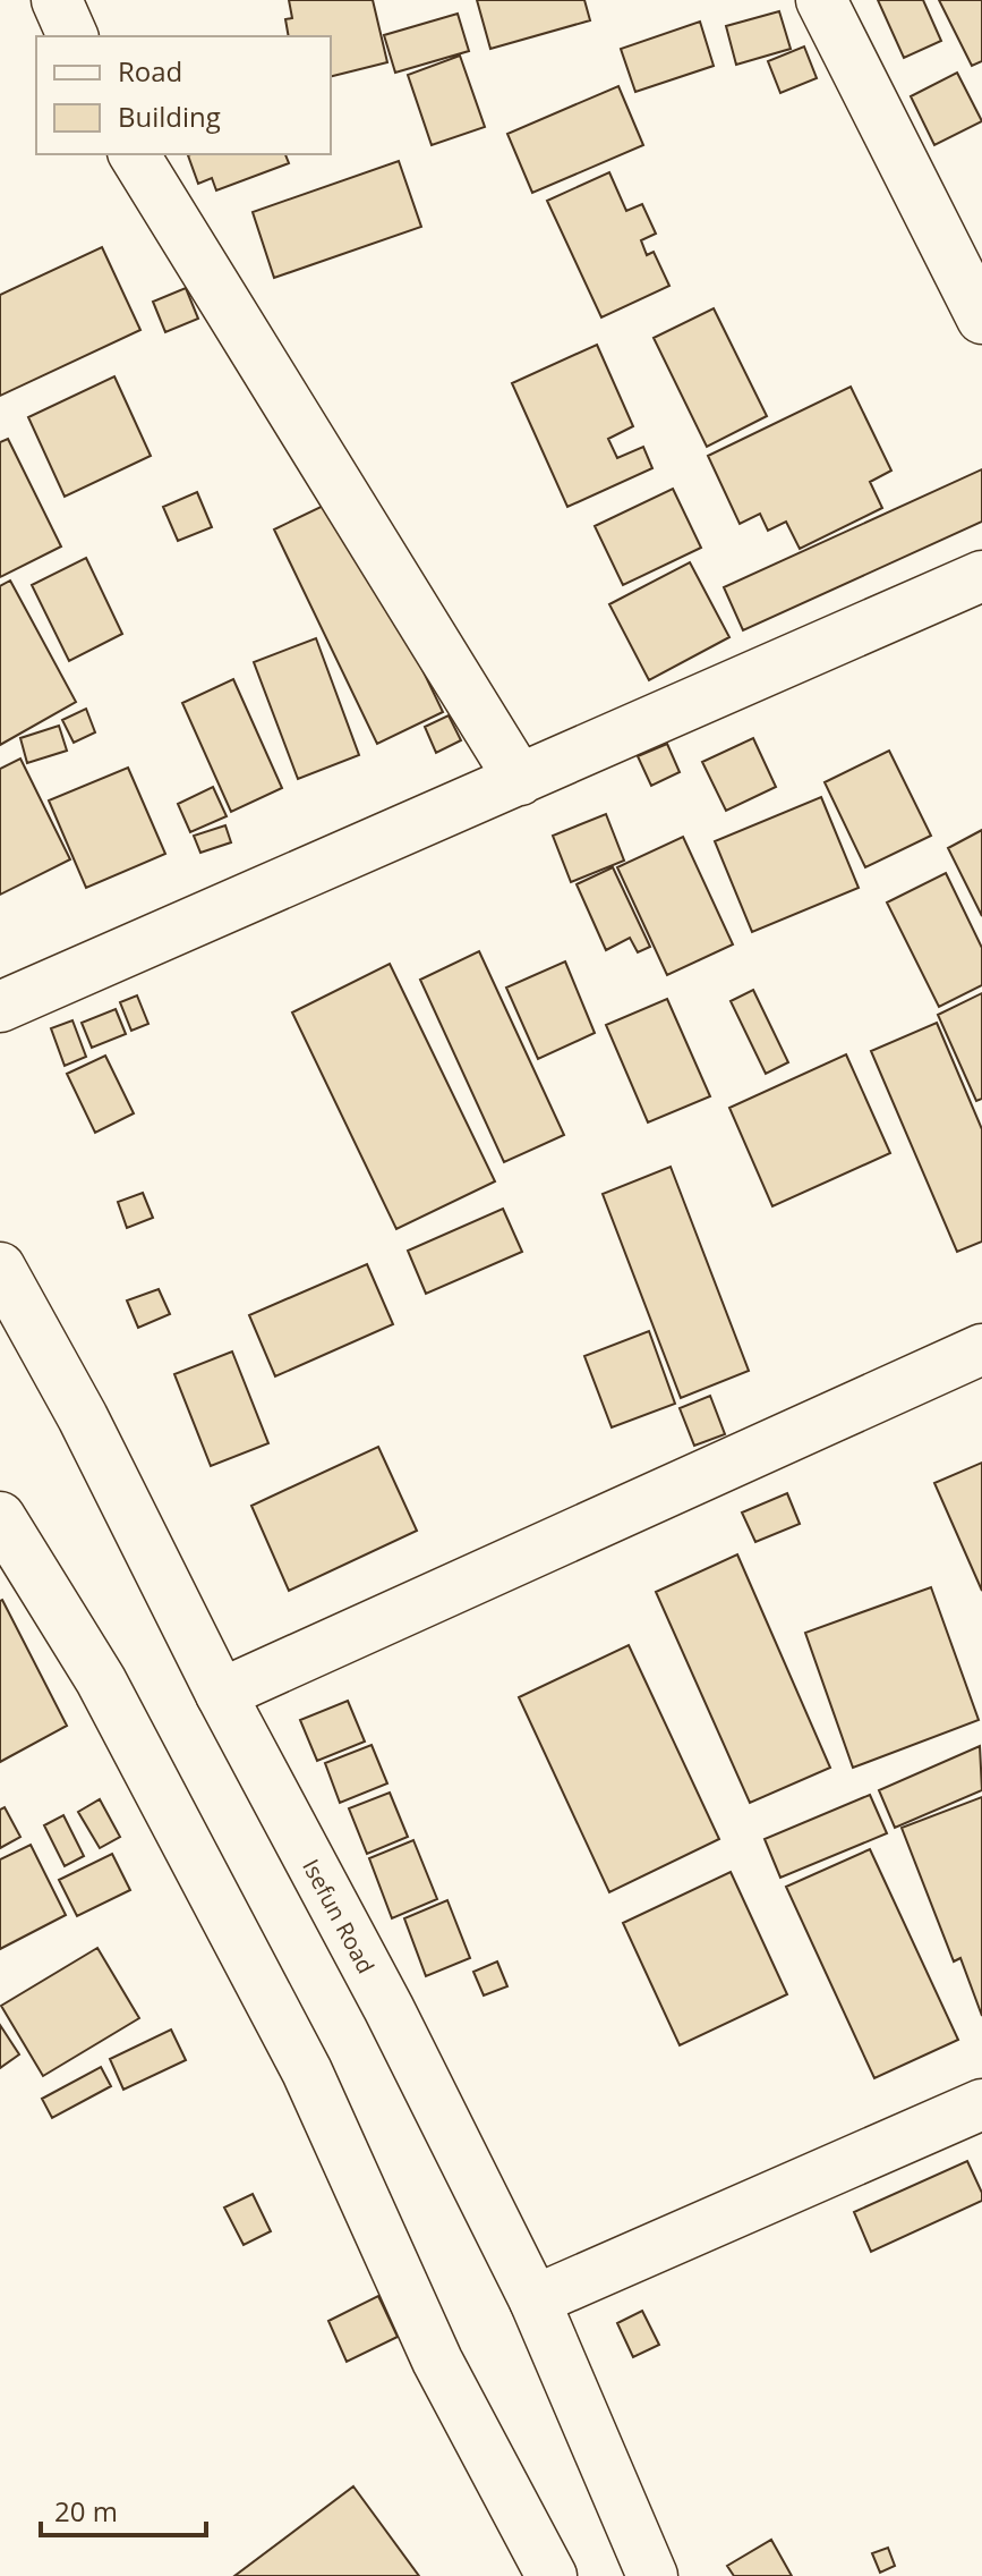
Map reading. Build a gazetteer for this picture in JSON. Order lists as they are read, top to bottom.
{
  "streets": {
    "street": ["Isefun Road"]
  },
  "legend": ["Road", "Building"],
  "scale_bar": "20 m"
}
